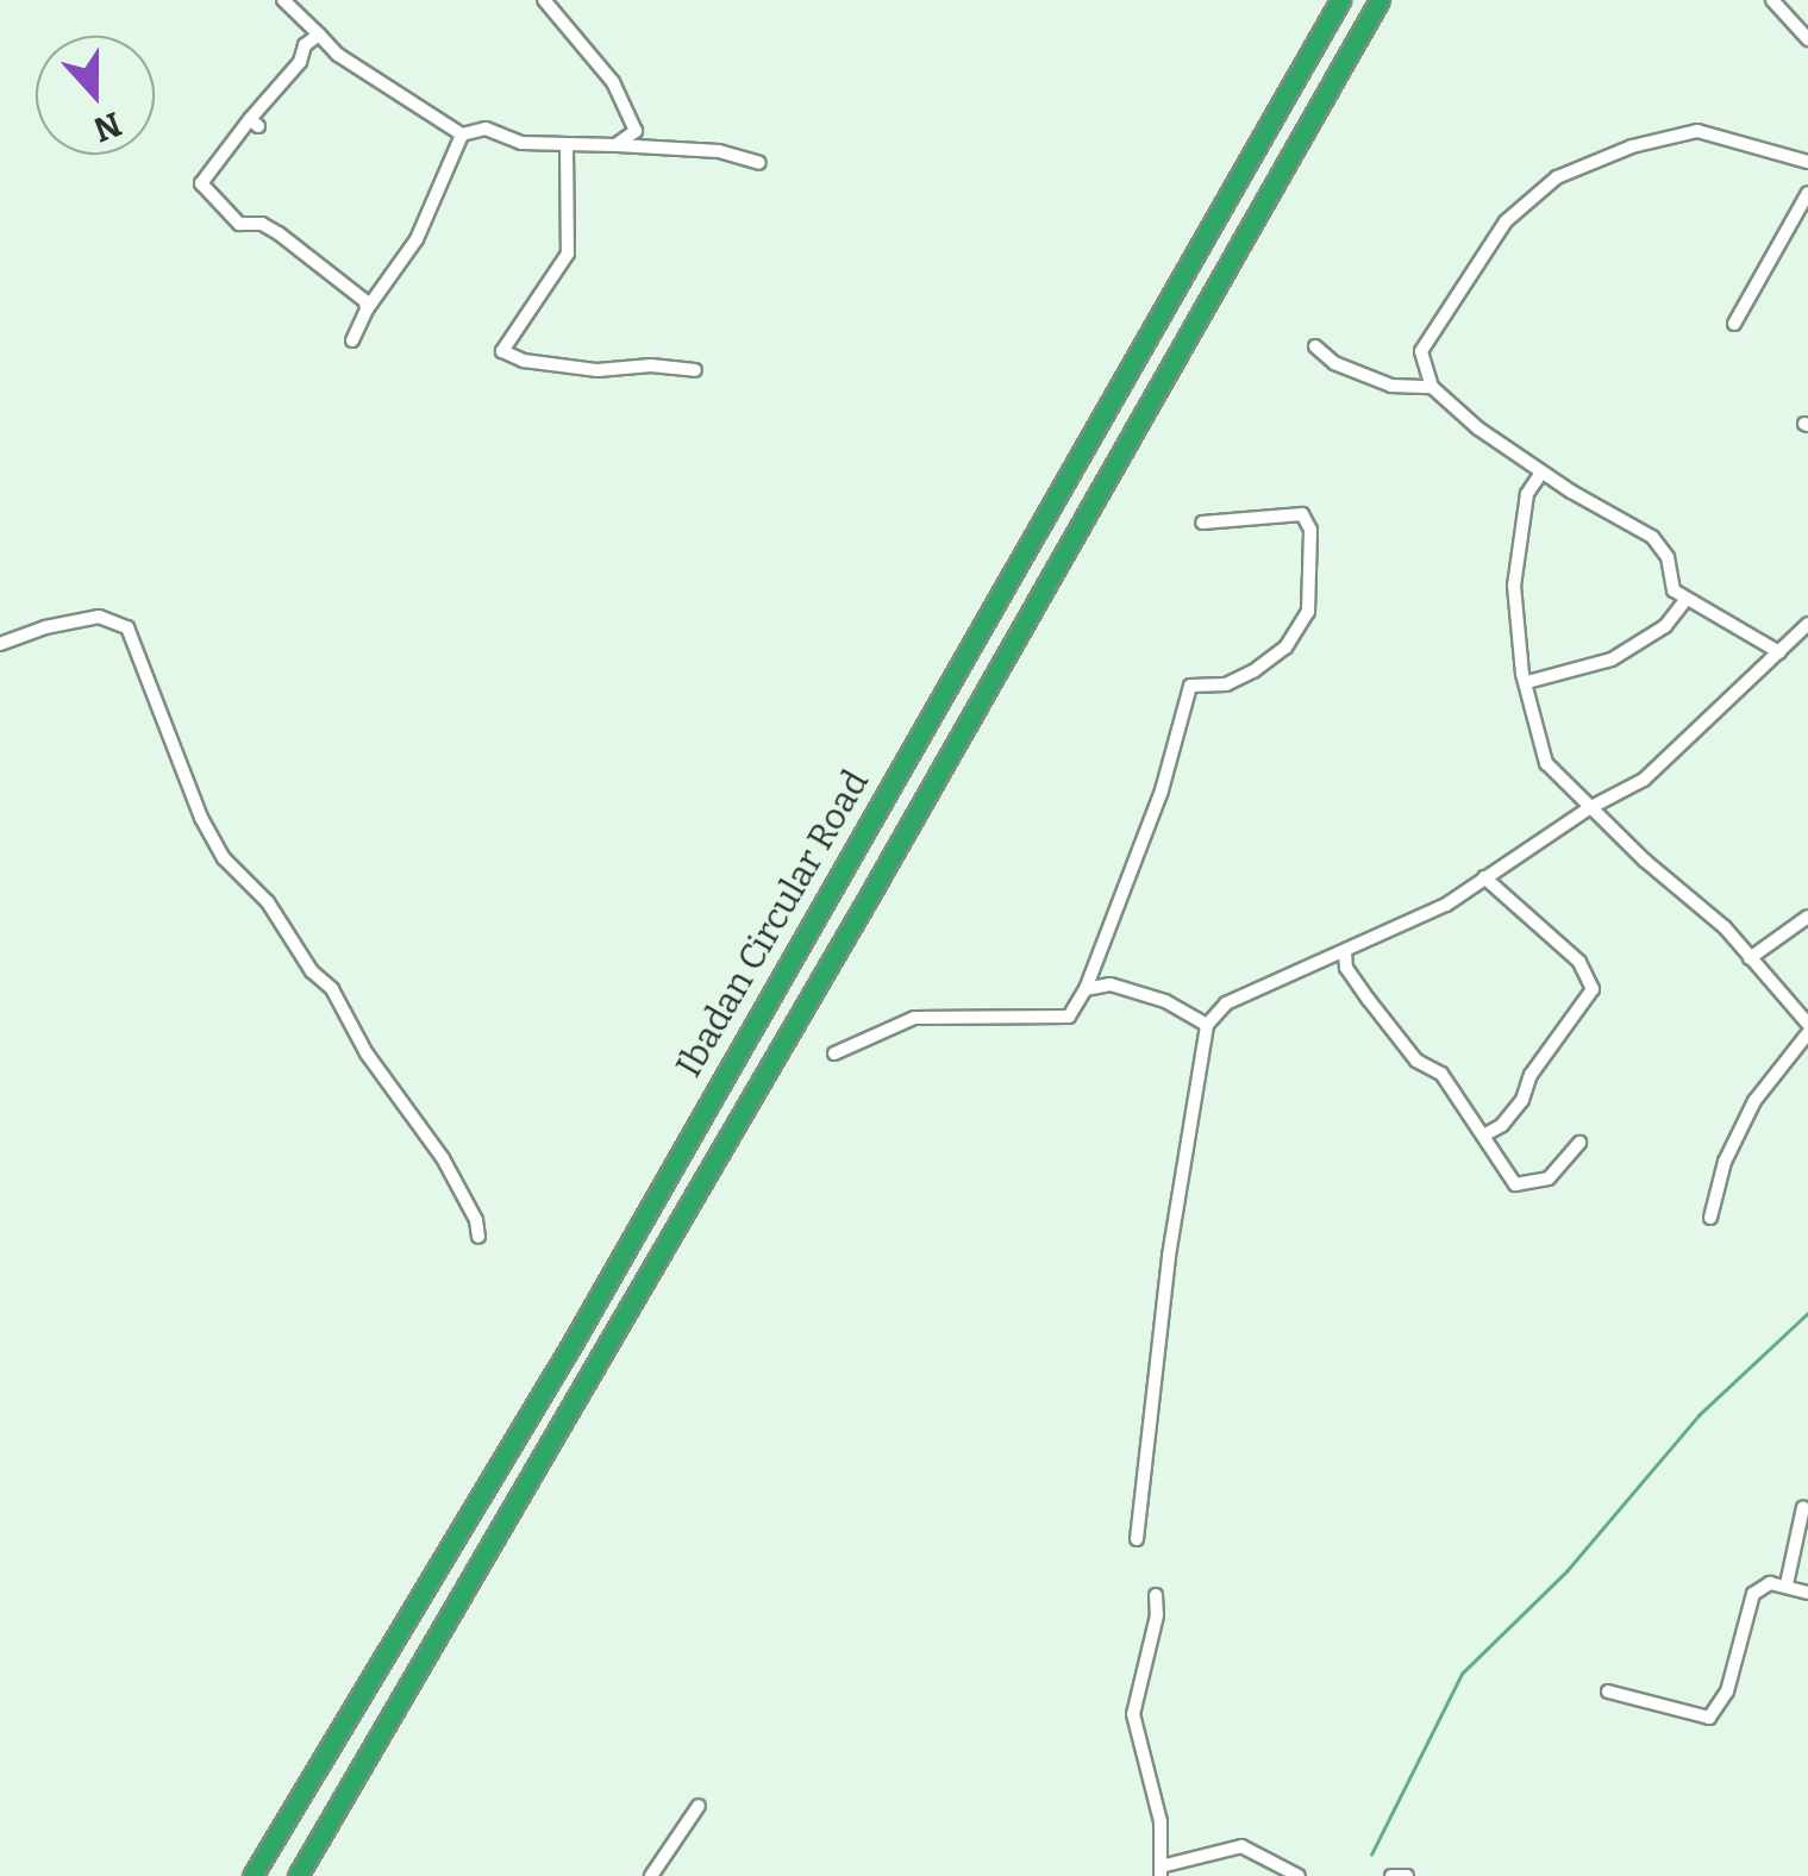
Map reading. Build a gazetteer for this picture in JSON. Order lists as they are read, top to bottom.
{
  "streets": {
    "highway": ["Ibadan Circular Road"]
  },
  "north": "bottom"
}
